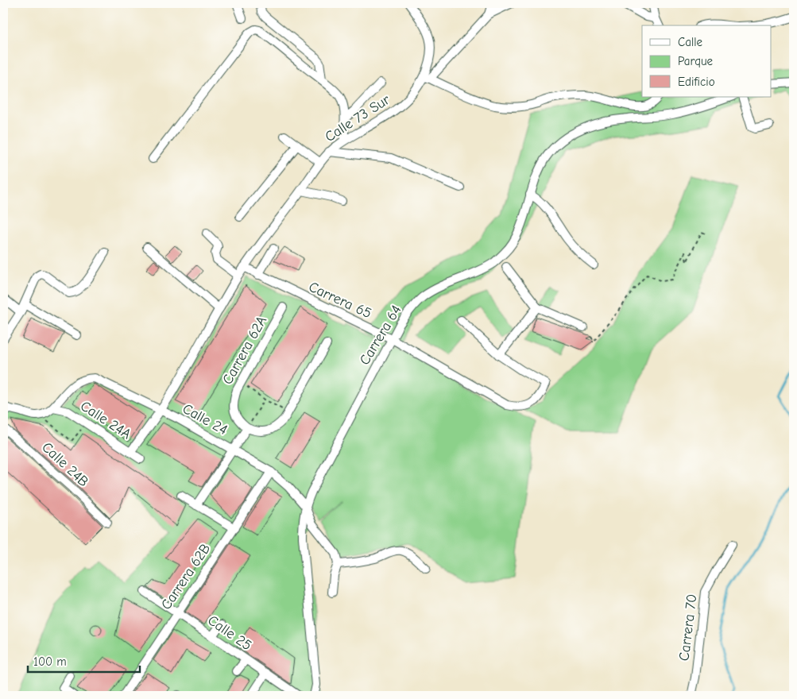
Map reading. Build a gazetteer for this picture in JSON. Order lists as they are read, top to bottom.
{
  "streets": {
    "street": [
      "Calle 73 Sur",
      "Carrera 65",
      "Carrera 64",
      "Carrera 62A",
      "Calle 24",
      "Calle 24A",
      "Calle 24B",
      "Carrera 62B",
      "Carrera 70",
      "Calle 25"
    ]
  },
  "crossings": [
    ["Calle 73 Sur", "Carrera 65"],
    ["Calle 73 Sur", "Calle 24"],
    ["Calle 73 Sur", "Calle 24A"],
    ["Carrera 65", "Carrera 64"],
    ["Carrera 64", "Calle 24"],
    ["Calle 24", "Calle 24A"],
    ["Calle 24", "Carrera 62B"],
    ["Carrera 62B", "Calle 25"]
  ],
  "legend": ["Calle", "Parque", "Edificio"],
  "scale_bar": "100 m"
}
